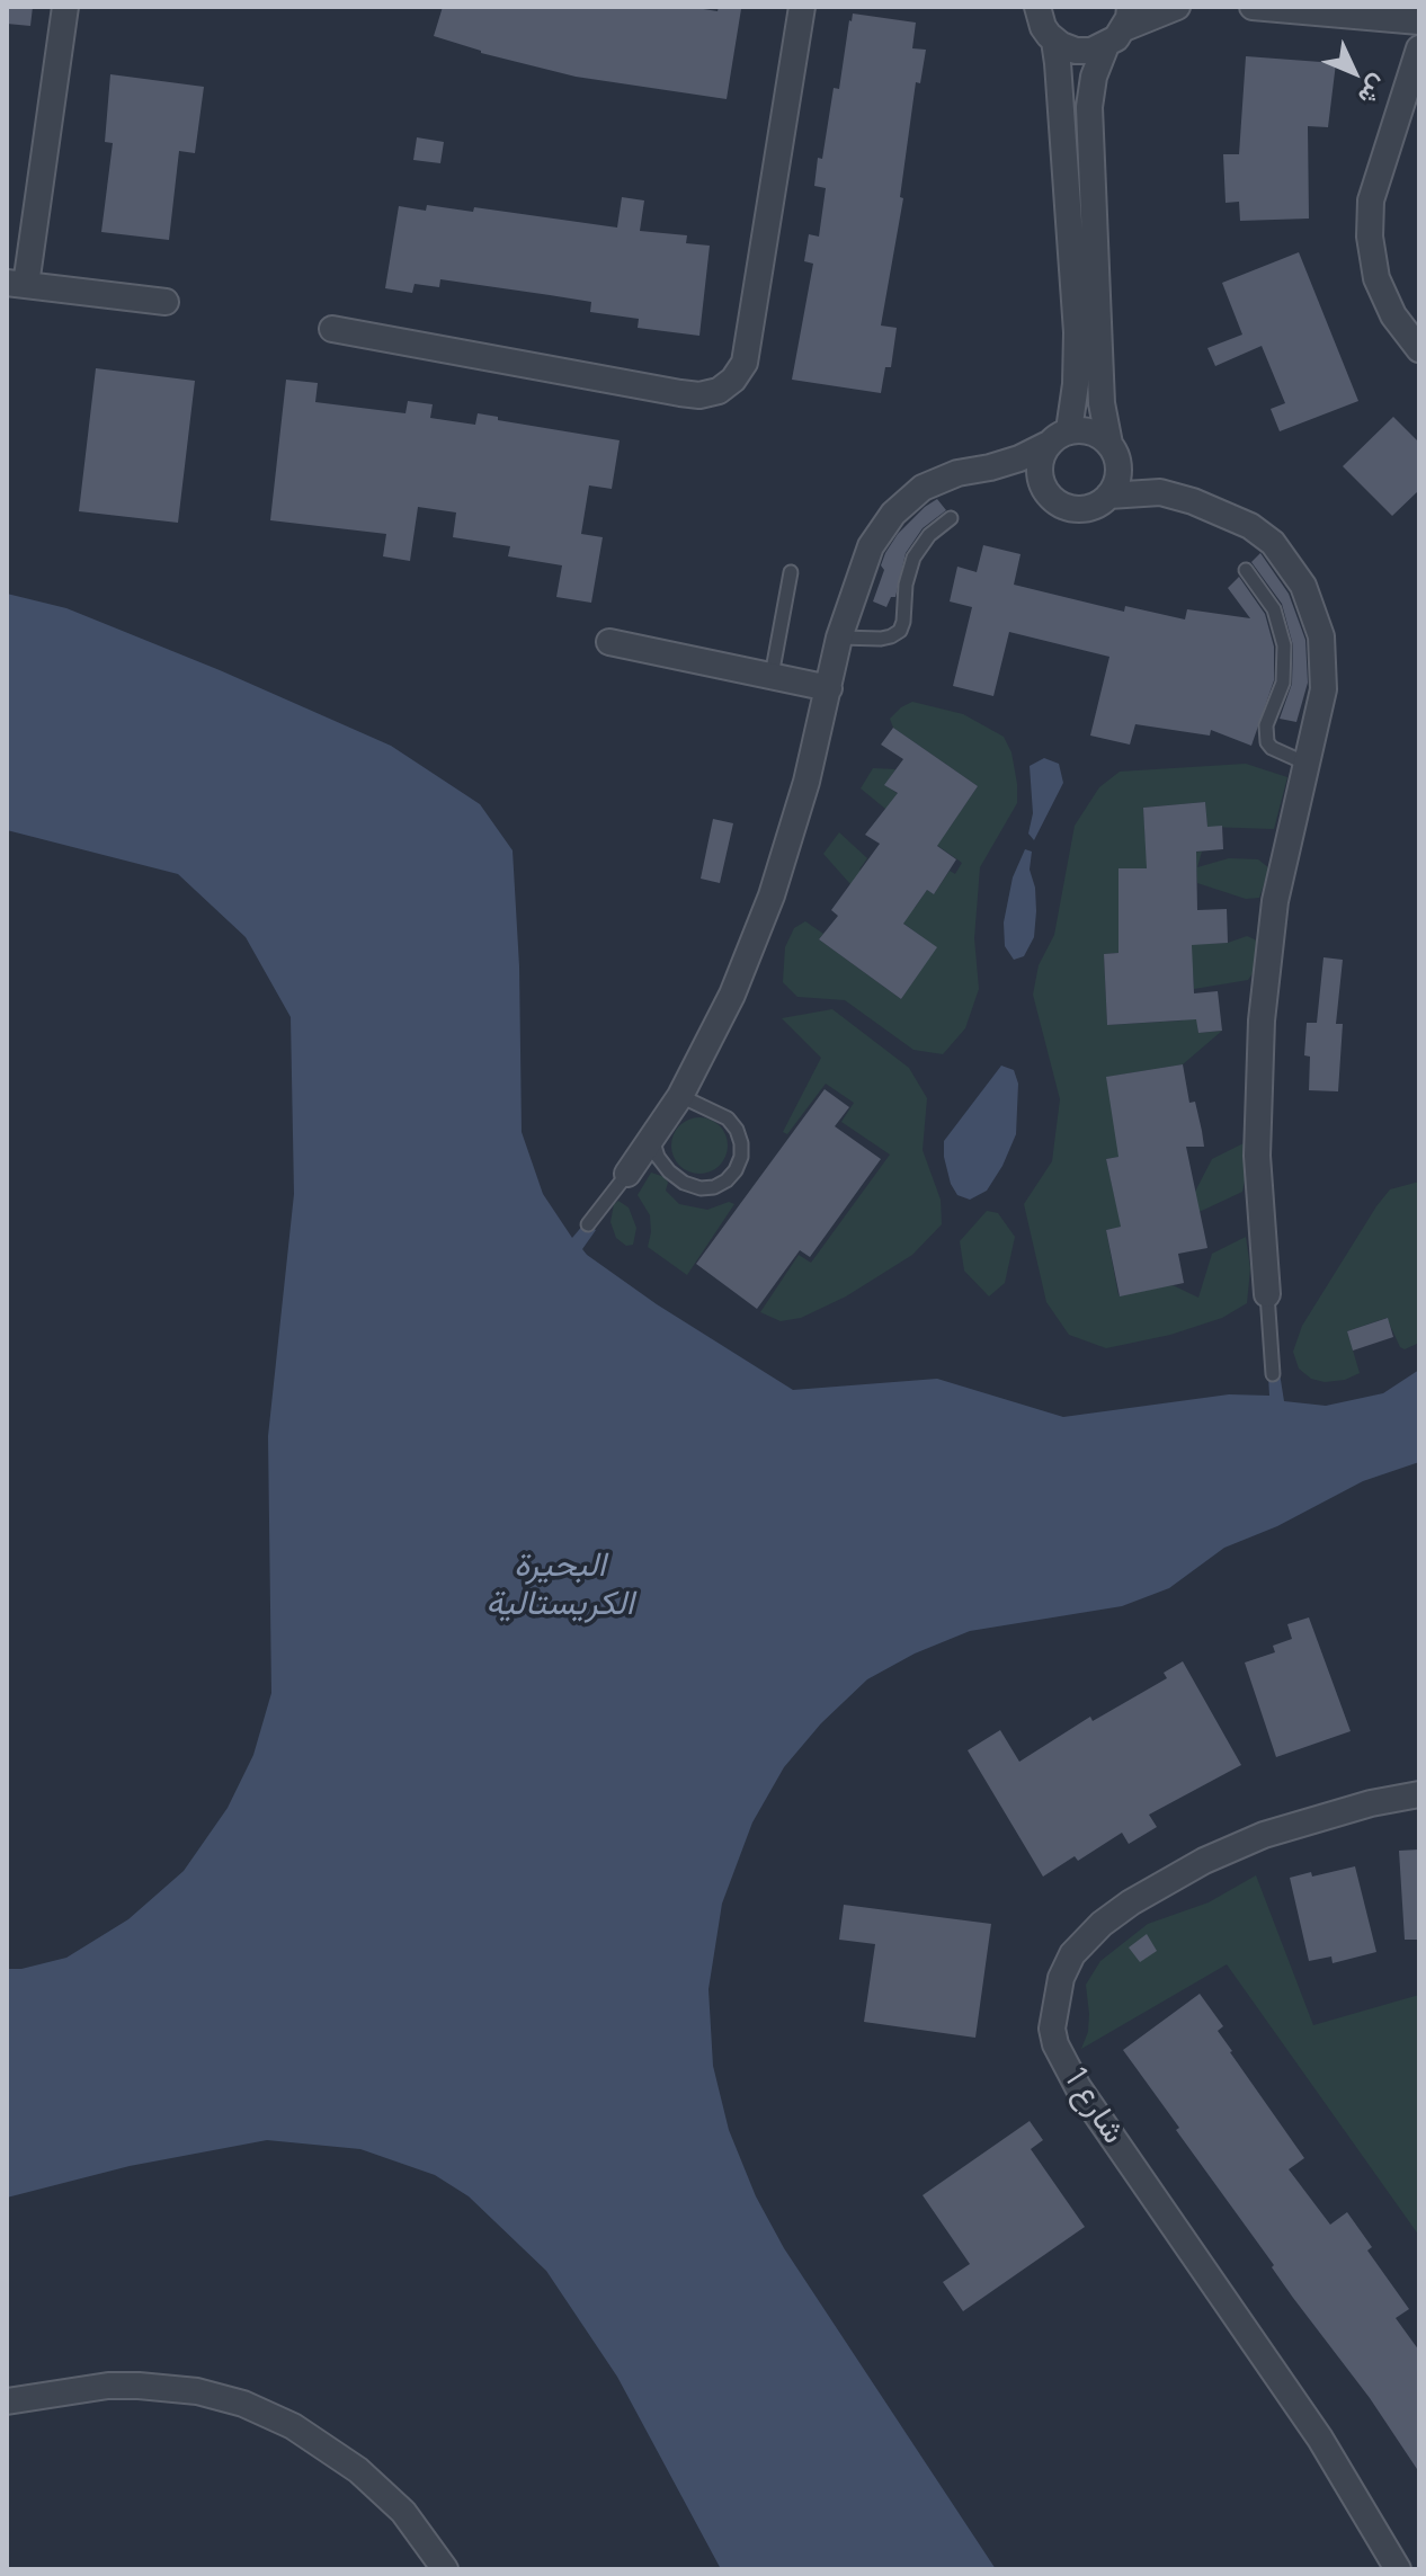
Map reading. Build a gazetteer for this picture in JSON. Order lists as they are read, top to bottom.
{
  "streets": {
    "street": ["شارع 1"]
  },
  "water": ["البحيرة الكريستالية"],
  "north": "bottom right"
}
